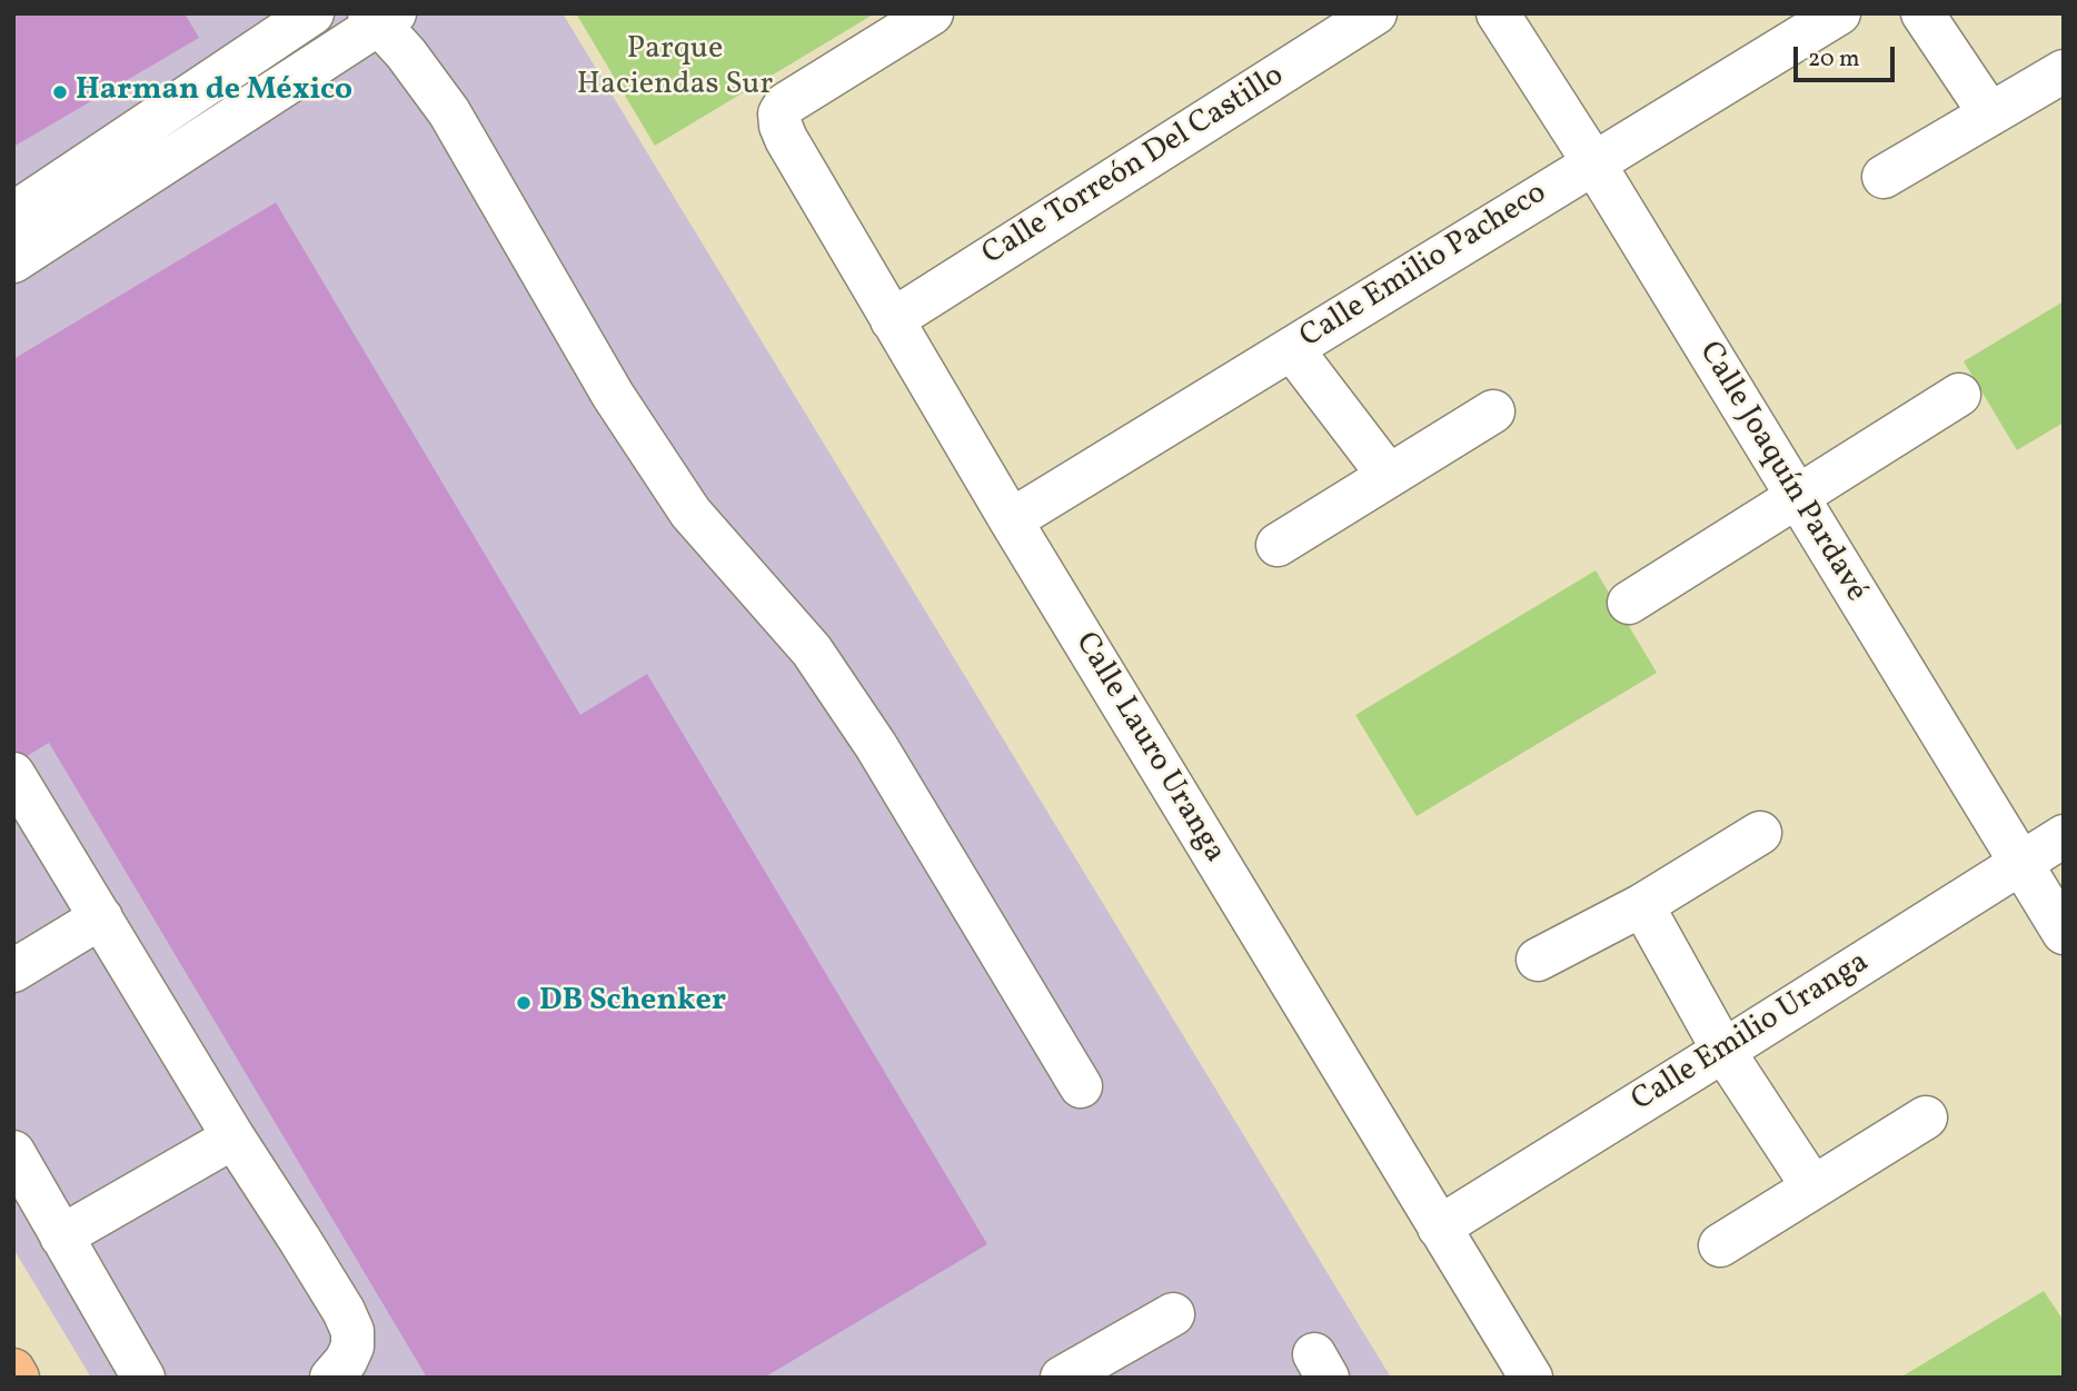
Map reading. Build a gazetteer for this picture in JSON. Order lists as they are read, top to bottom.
{
  "streets": {
    "street": [
      "Calle Torreón Del Castillo",
      "Calle Emilio Pacheco",
      "Calle Joaquín Pardavé",
      "Calle Lauro Uranga",
      "Calle Emilio Uranga"
    ]
  },
  "crossings": [
    ["Calle Torreón Del Castillo", "Calle Lauro Uranga"],
    ["Calle Emilio Pacheco", "Calle Joaquín Pardavé"],
    ["Calle Emilio Pacheco", "Calle Lauro Uranga"],
    ["Calle Joaquín Pardavé", "Calle Emilio Uranga"],
    ["Calle Lauro Uranga", "Calle Emilio Uranga"]
  ],
  "parks": ["Parque Haciendas Sur"],
  "places": ["Harman de México", "DB Schenker"],
  "scale_bar": "20 m"
}
